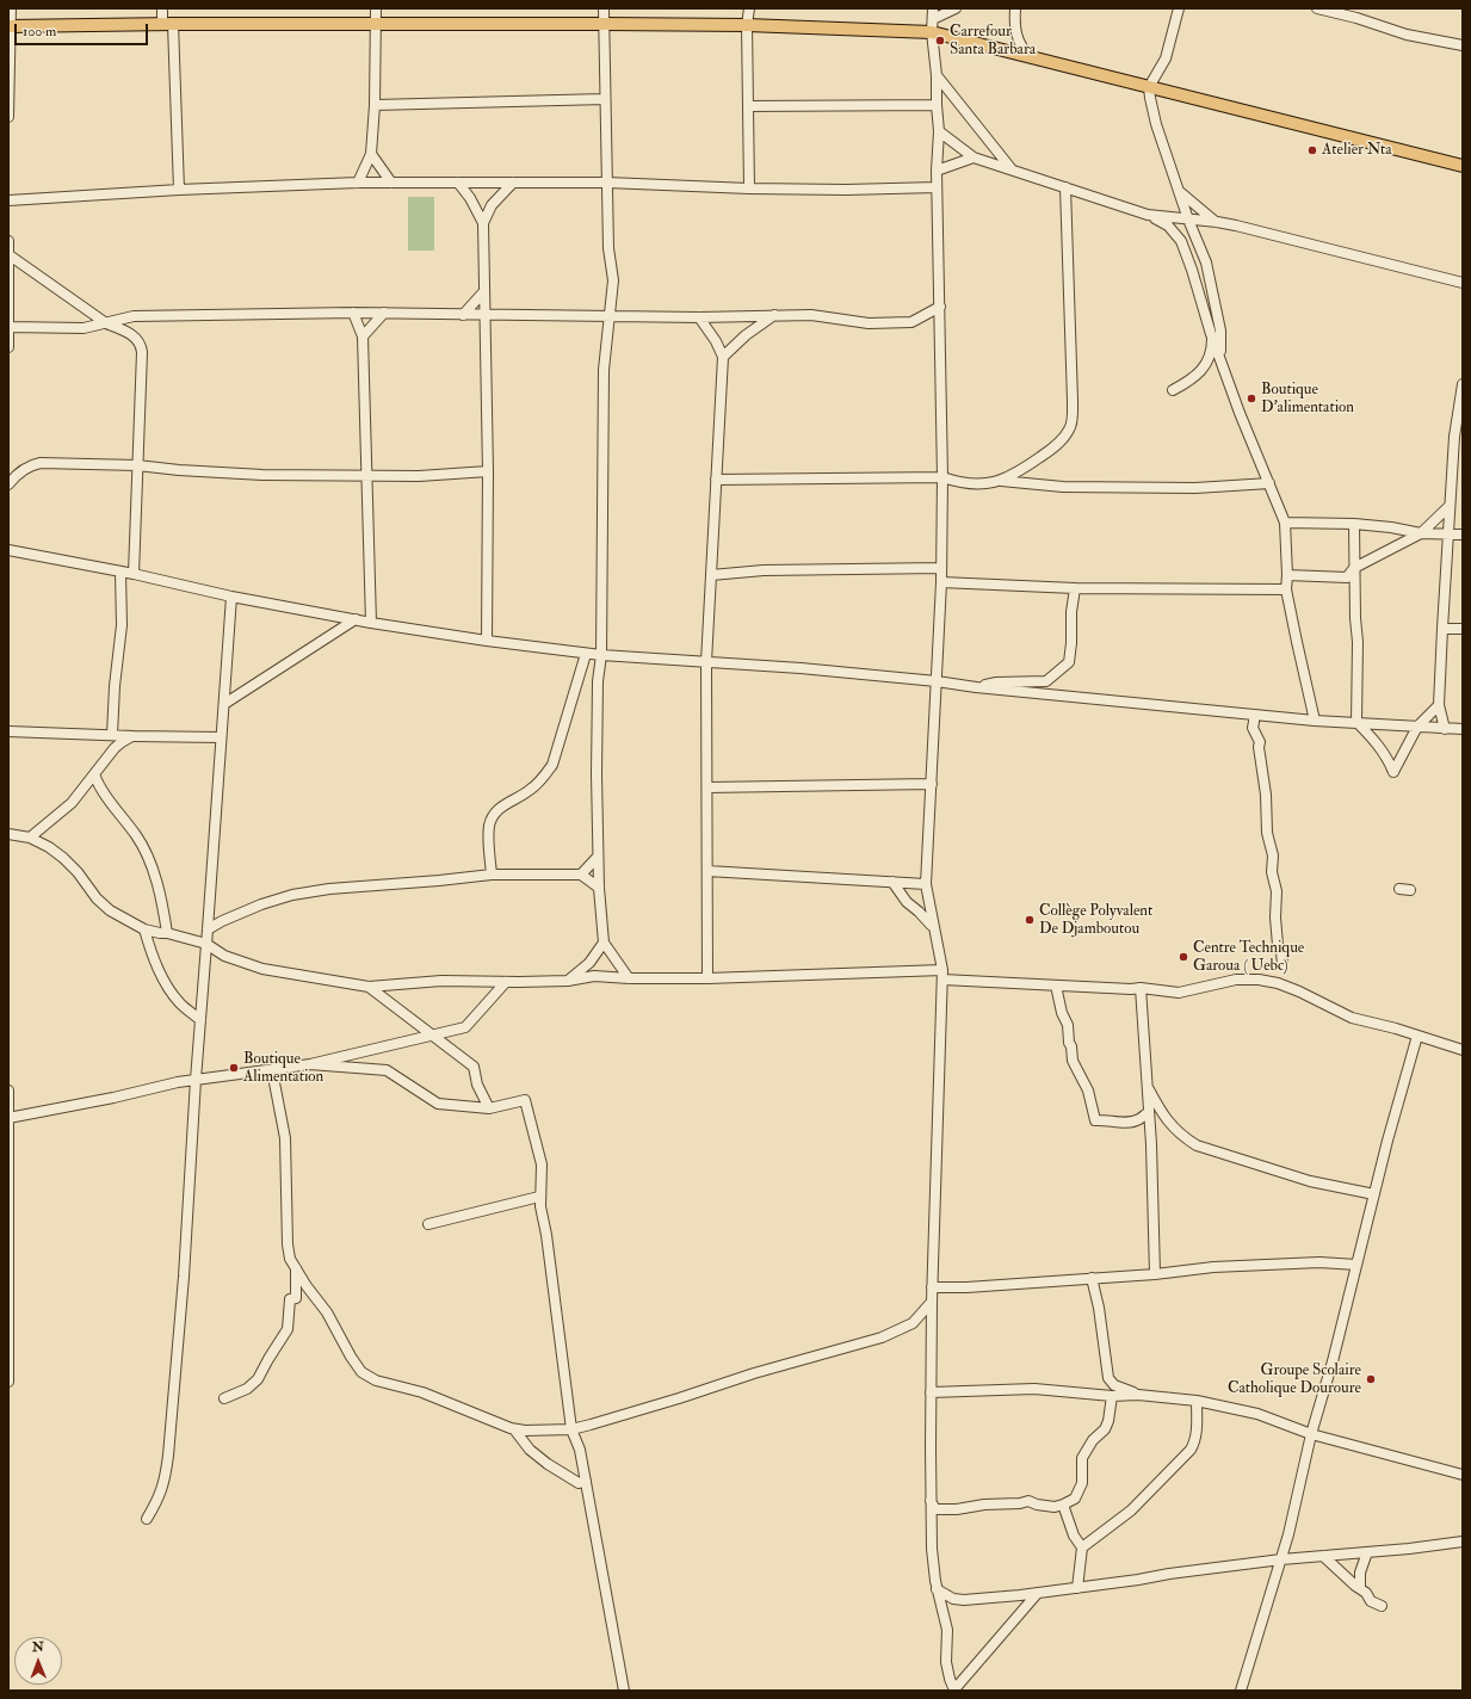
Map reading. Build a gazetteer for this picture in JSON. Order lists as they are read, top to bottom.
{
  "places": [
    "Carrefour Santa Barbara",
    "Atelier Nta",
    "Boutique D'alimentation",
    "Collège Polyvalent De Djamboutou",
    "Centre Technique Garoua ( Uebc)",
    "Boutique Alimentation",
    "Groupe Scolaire Catholique Douroure"
  ],
  "scale_bar": "100 m",
  "north": "top"
}
